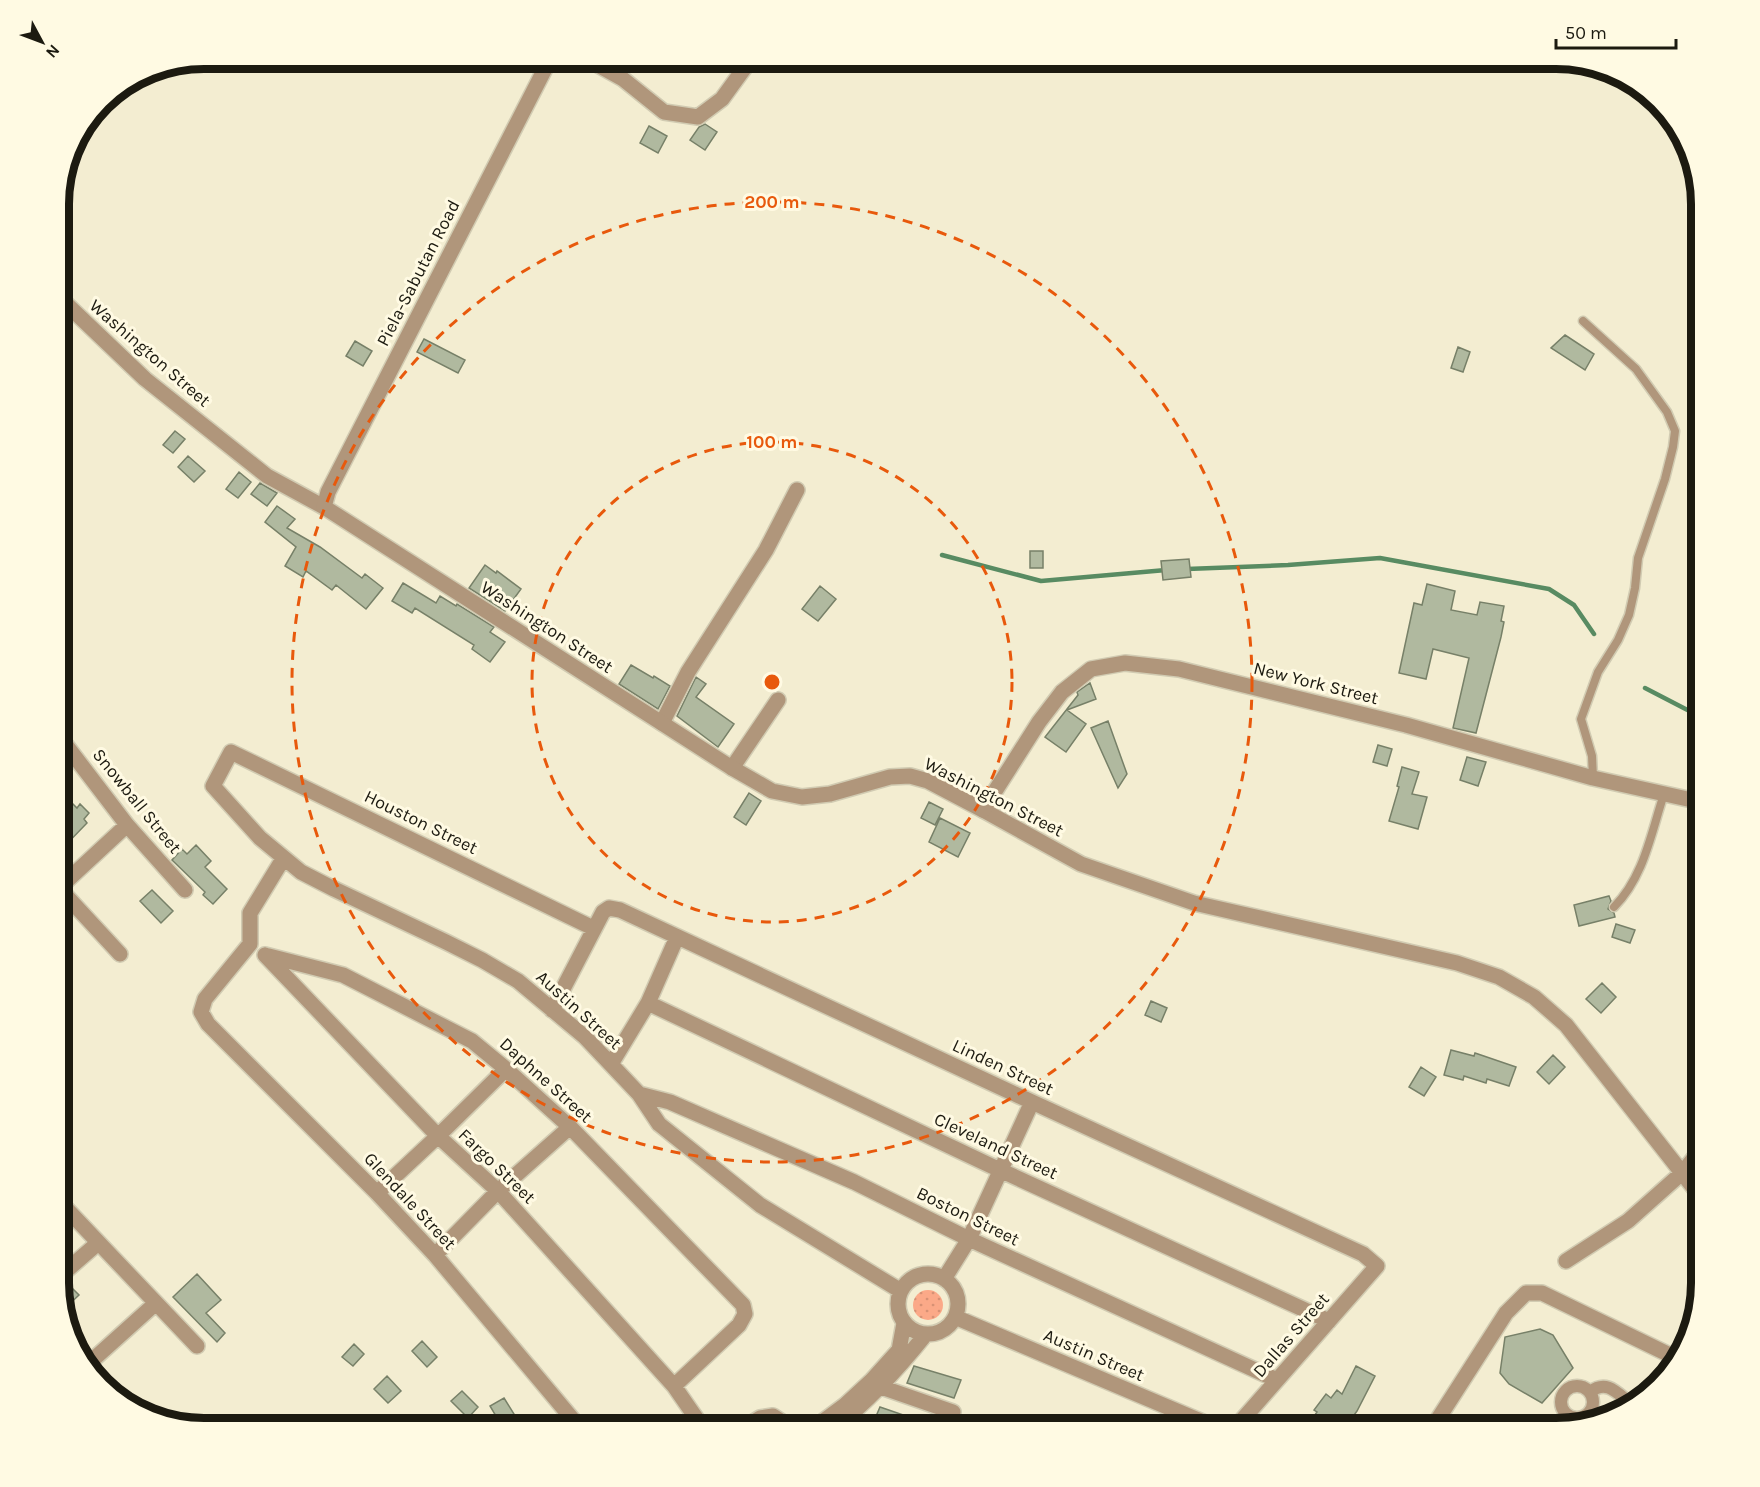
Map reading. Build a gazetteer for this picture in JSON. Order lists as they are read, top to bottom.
{
  "streets": {
    "street": [
      "Piela-Sabutan Road",
      "Washington Street",
      "New York Street",
      "Snowball Street",
      "Houston Street",
      "Austin Street",
      "Linden Street",
      "Daphne Street",
      "Cleveland Street",
      "Fargo Street",
      "Glendale Street",
      "Boston Street",
      "Dallas Street"
    ]
  },
  "crossings": [
    ["Piela-Sabutan Road", "Washington Street"],
    ["Washington Street", "New York Street"],
    ["Houston Street", "Austin Street"],
    ["Houston Street", "Linden Street"],
    ["Austin Street", "Boston Street"],
    ["Linden Street", "Dallas Street"],
    ["Daphne Street", "Fargo Street"],
    ["Cleveland Street", "Dallas Street"],
    ["Fargo Street", "Glendale Street"],
    ["Boston Street", "Dallas Street"]
  ],
  "scale_bar": "50 m",
  "north": "bottom right",
  "rings": ["200 m", "100 m"]
}
